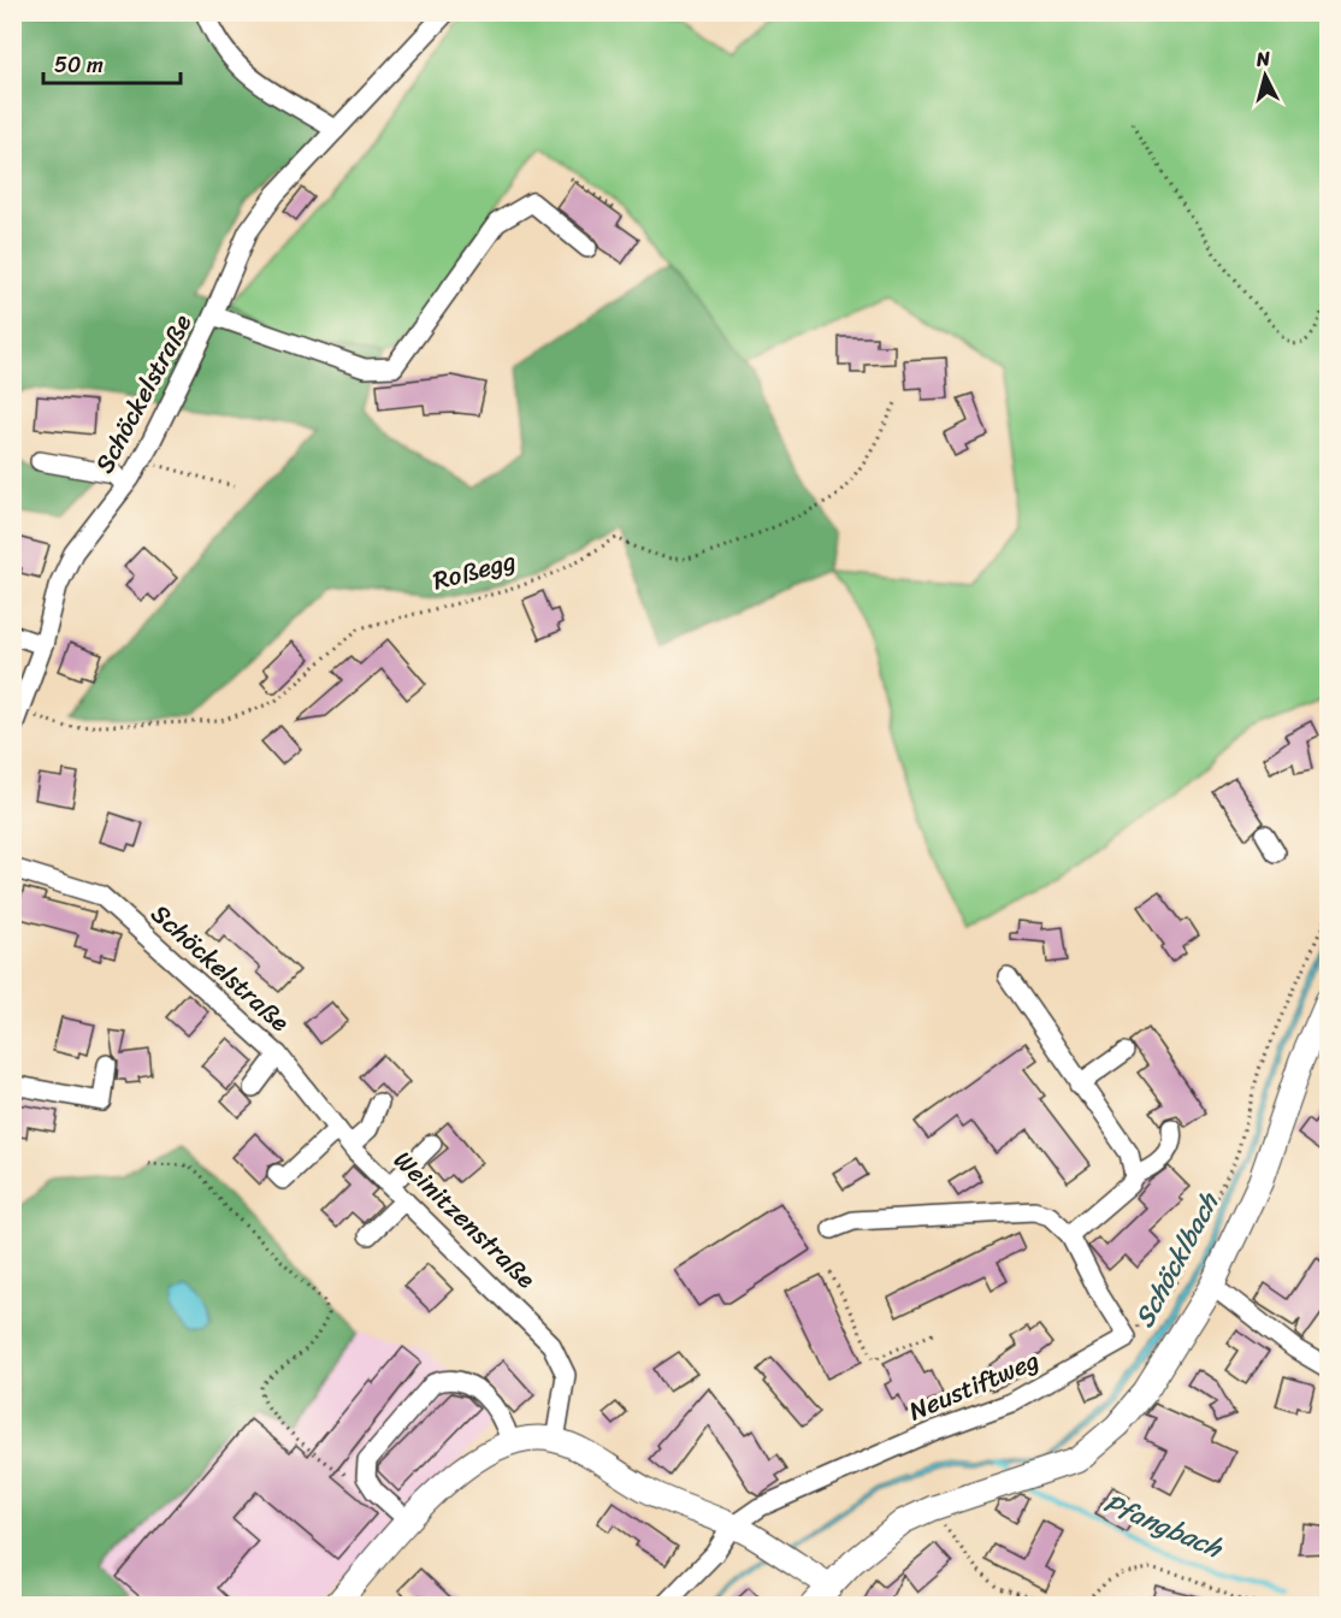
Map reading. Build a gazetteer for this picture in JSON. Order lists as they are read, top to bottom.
{
  "streets": {
    "street": ["Schöckelstraße", "Weinitzenstraße", "Neustiftweg"],
    "path": ["Roßegg"]
  },
  "crossings": [
    ["Schöckelstraße", "Roßegg"],
    ["Schöckelstraße", "Weinitzenstraße"]
  ],
  "water": ["Schöcklbach", "Pfangbach"],
  "scale_bar": "50 m",
  "north": "top"
}
